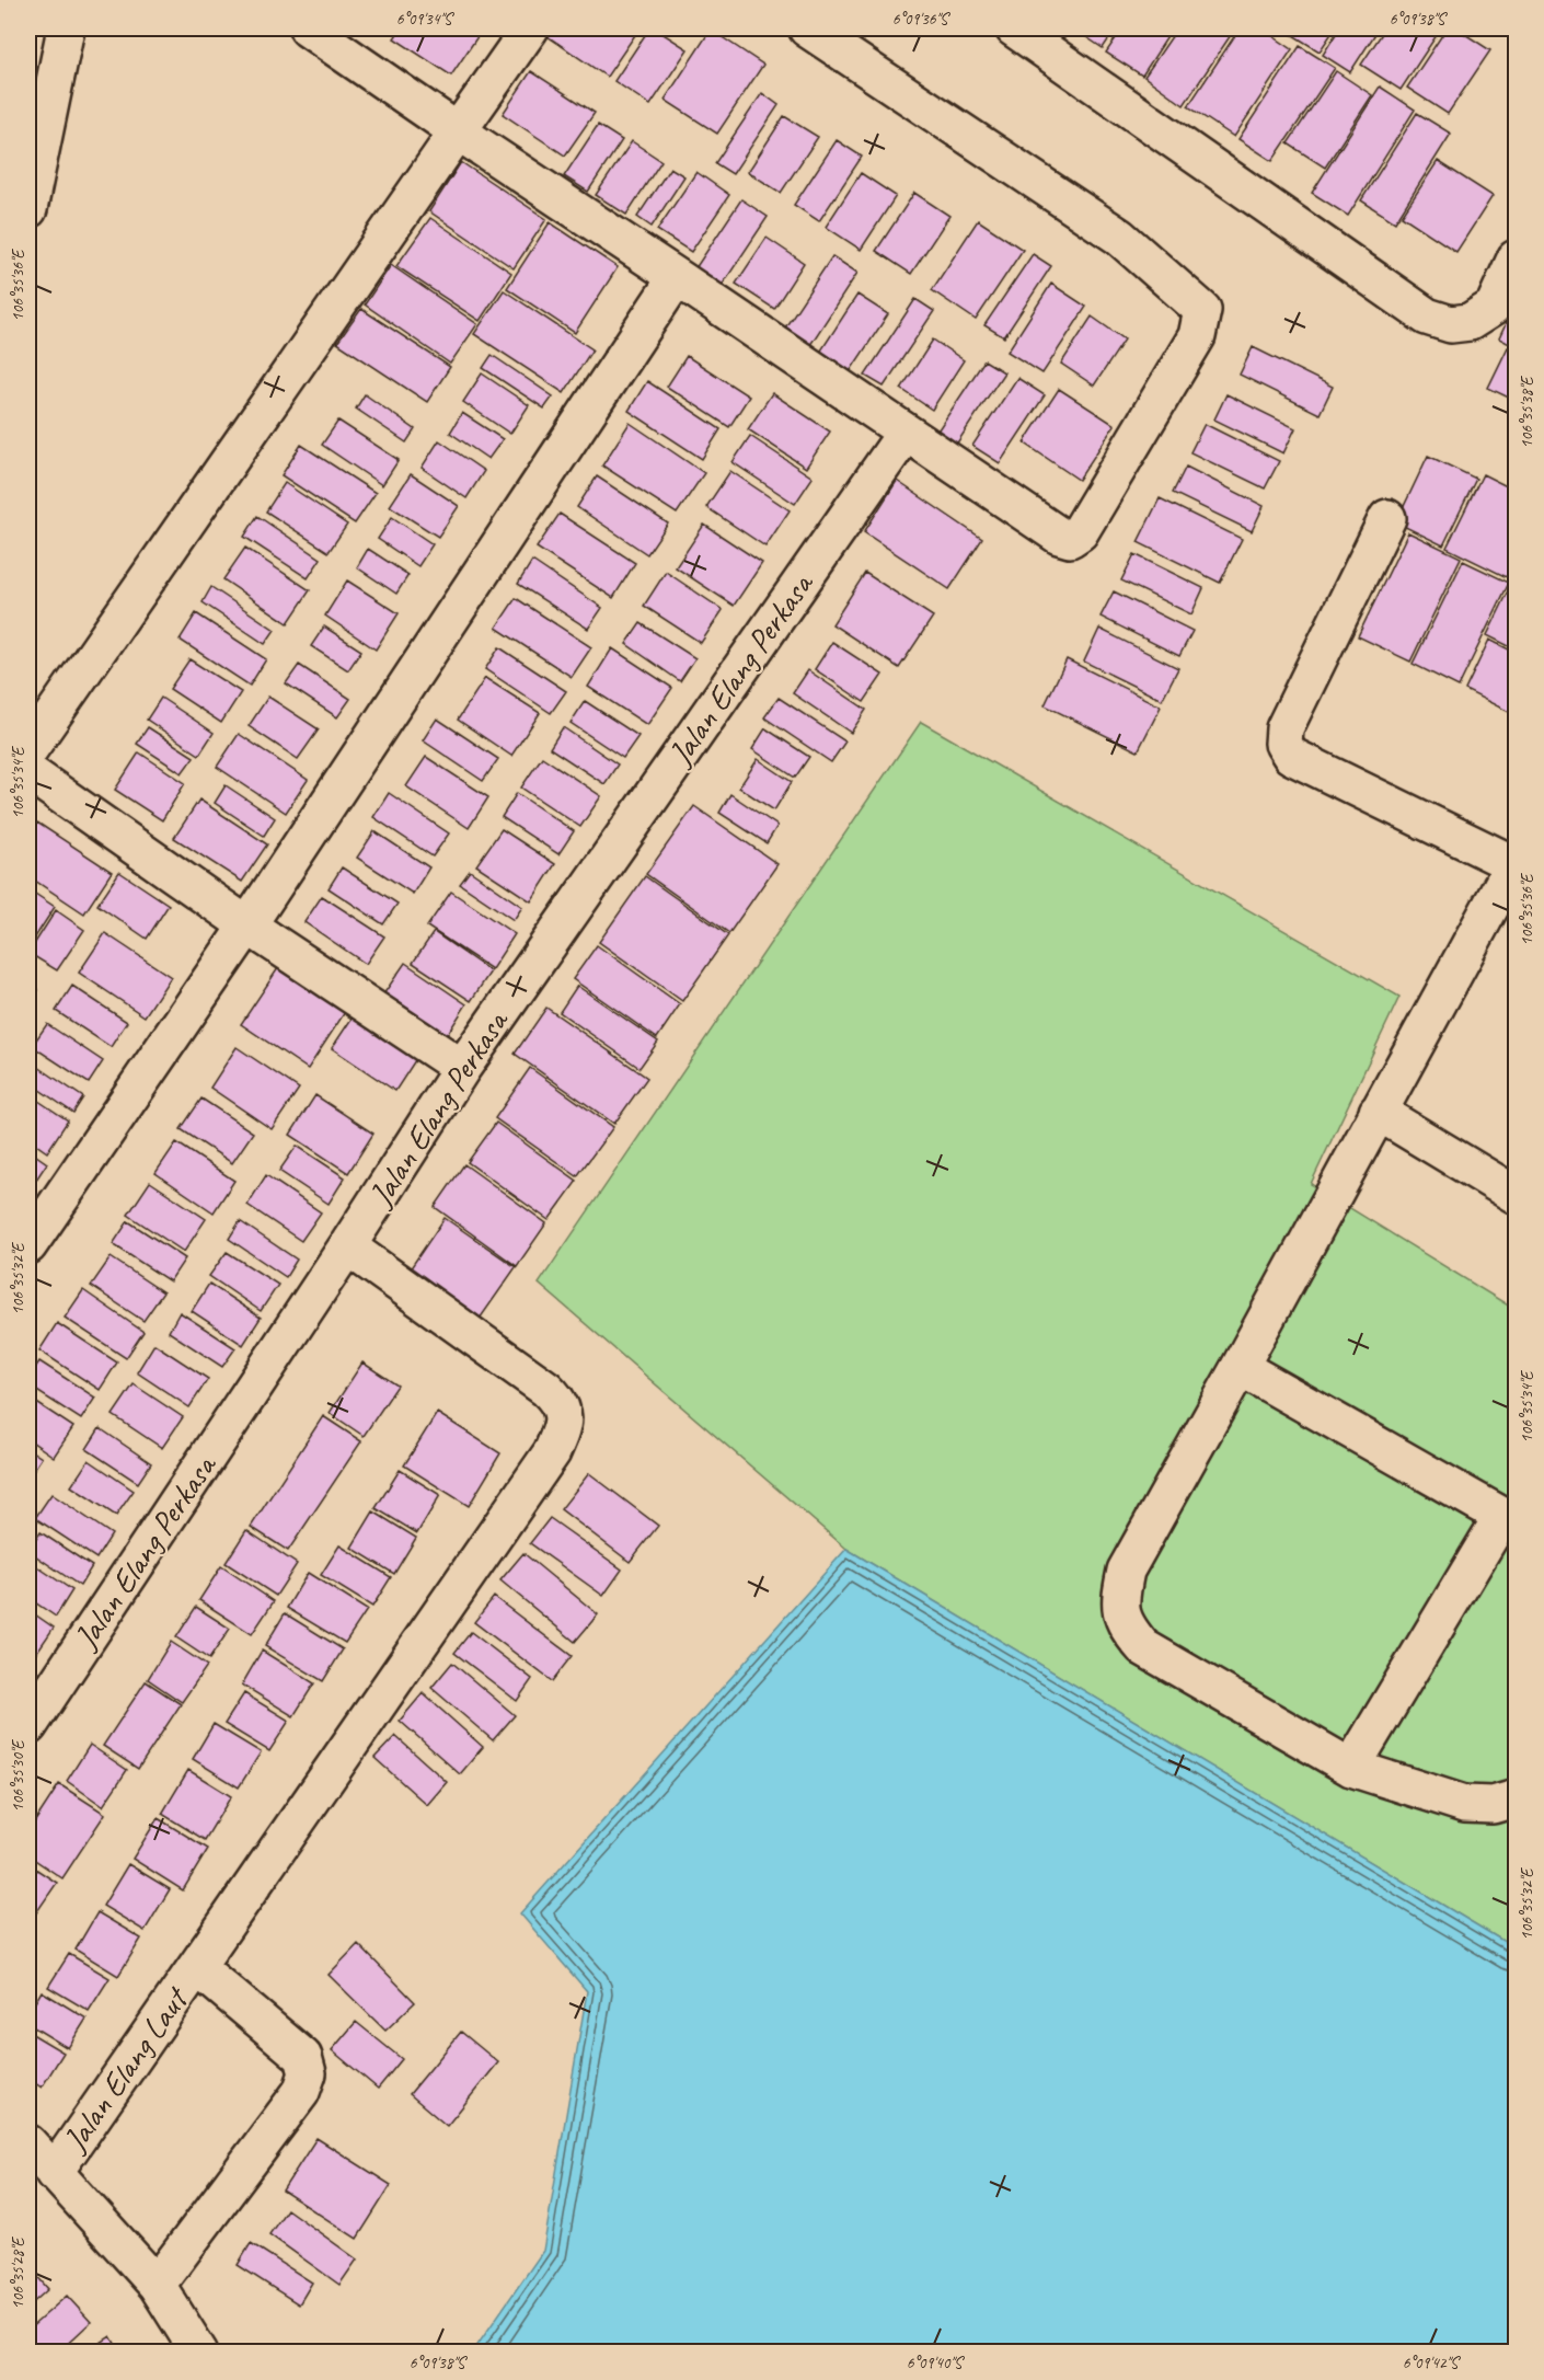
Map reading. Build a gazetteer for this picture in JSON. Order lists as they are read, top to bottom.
{
  "streets": {
    "street": ["Jalan Elang Perkasa", "Jalan Elang Laut"]
  },
  "crossings": [
    ["Jalan Elang Perkasa", "Jalan Elang Laut"]
  ],
  "coordinates": [
    "6°09'34\"S",
    "6°09'36\"S",
    "6°09'38\"S",
    "106°35'36\"E",
    "106°35'38\"E",
    "106°35'34\"E",
    "106°35'32\"E",
    "106°35'30\"E",
    "106°35'28\"E",
    "6°09'40\"S",
    "6°09'42\"S"
  ]
}
